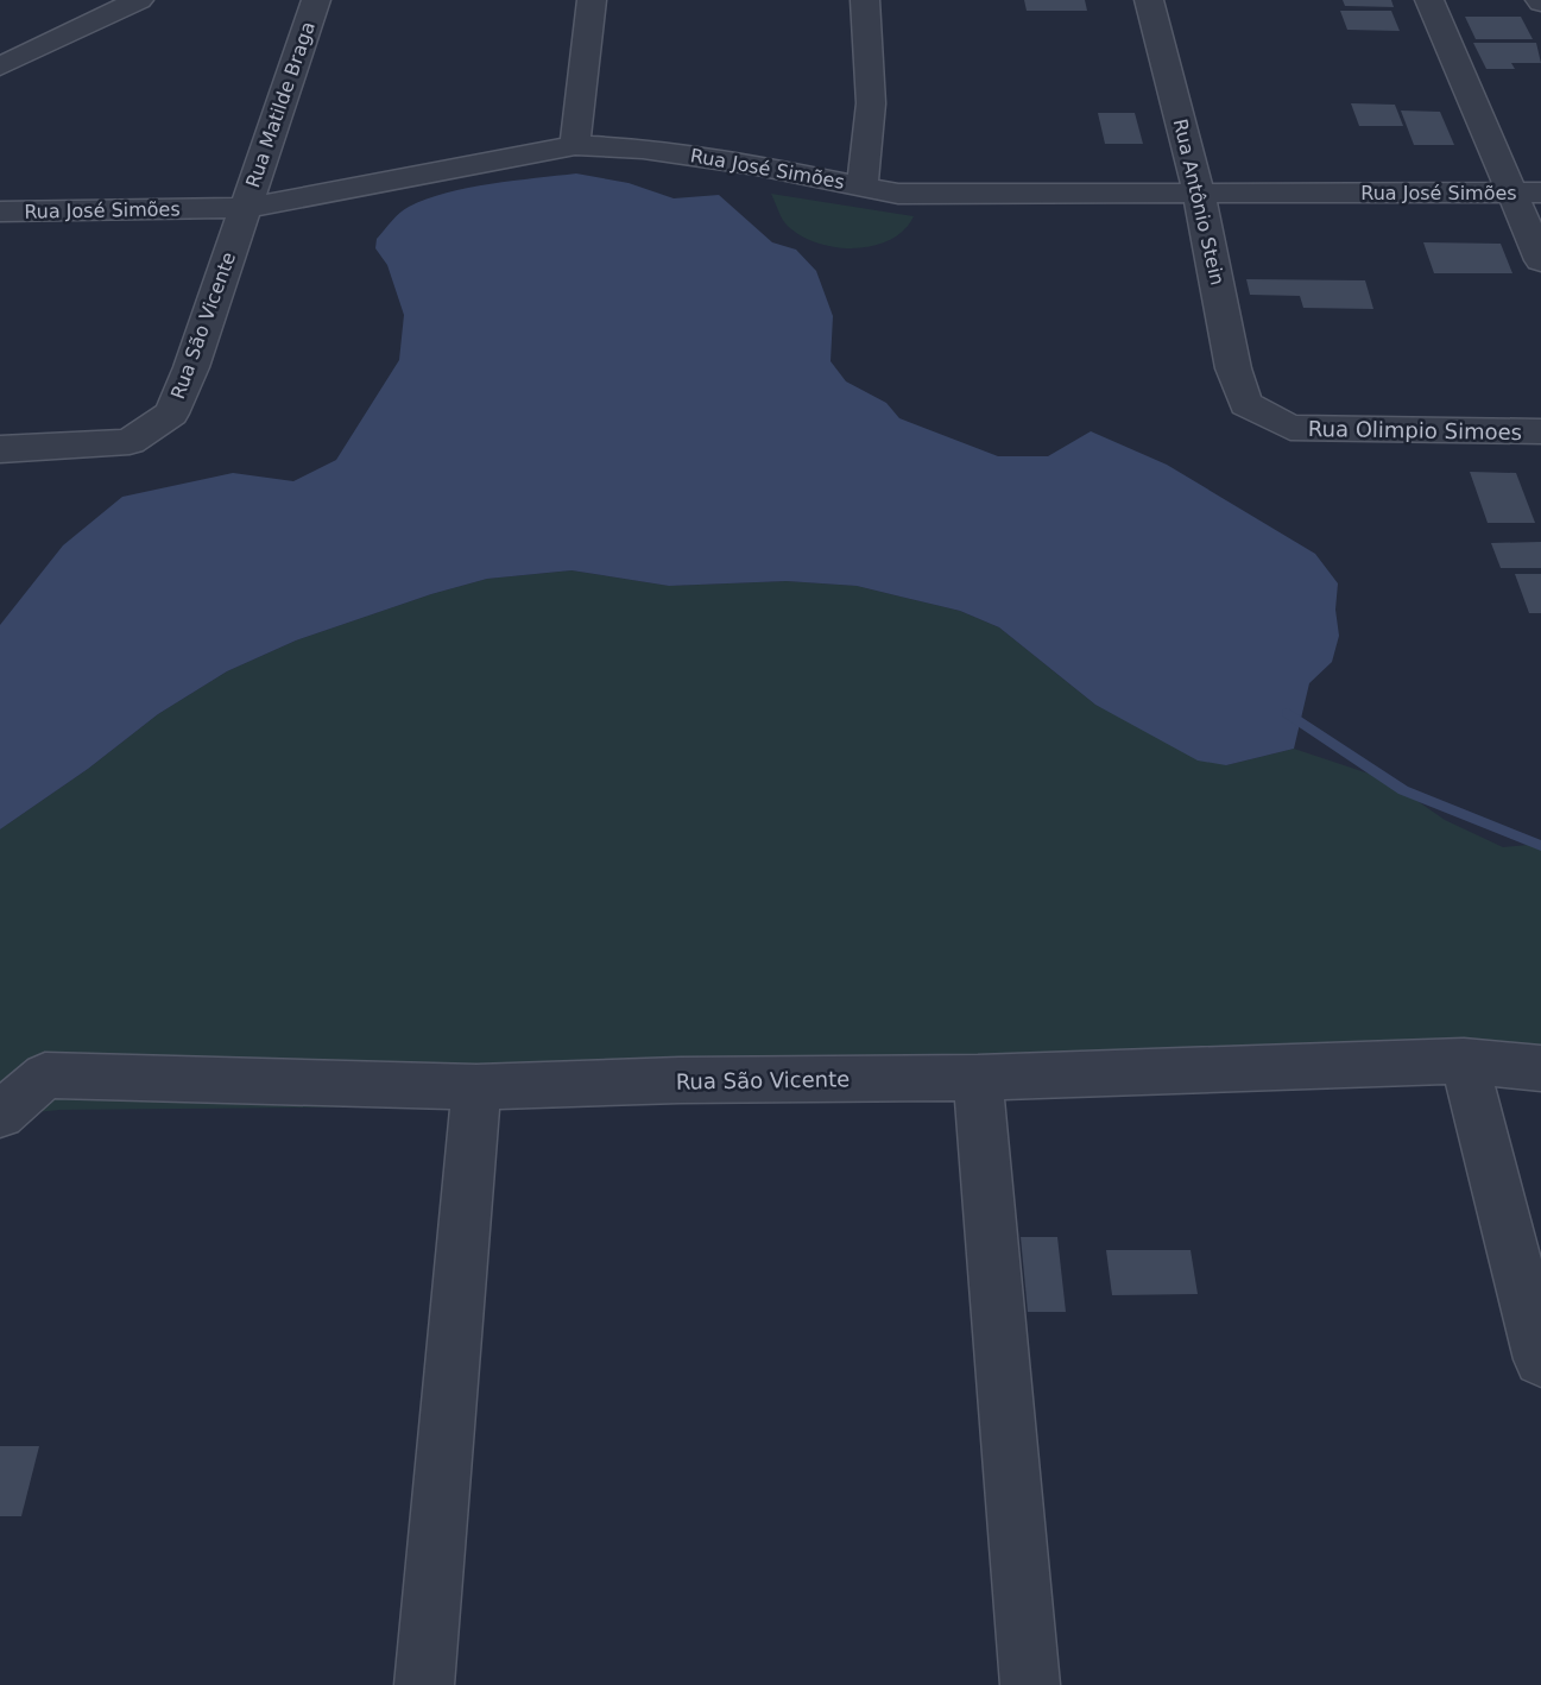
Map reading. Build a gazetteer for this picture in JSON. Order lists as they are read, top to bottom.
{
  "streets": {
    "street": [
      "Rua Matilde Braga",
      "Rua José Simões",
      "Rua Antônio Stein",
      "Rua São Vicente",
      "Rua Olimpio Simoes"
    ]
  },
  "crossings": [
    ["Rua Matilde Braga", "Rua José Simões"],
    ["Rua Matilde Braga", "Rua São Vicente"],
    ["Rua José Simões", "Rua Antônio Stein"],
    ["Rua José Simões", "Rua São Vicente"],
    ["Rua Antônio Stein", "Rua Olimpio Simoes"]
  ]
}
